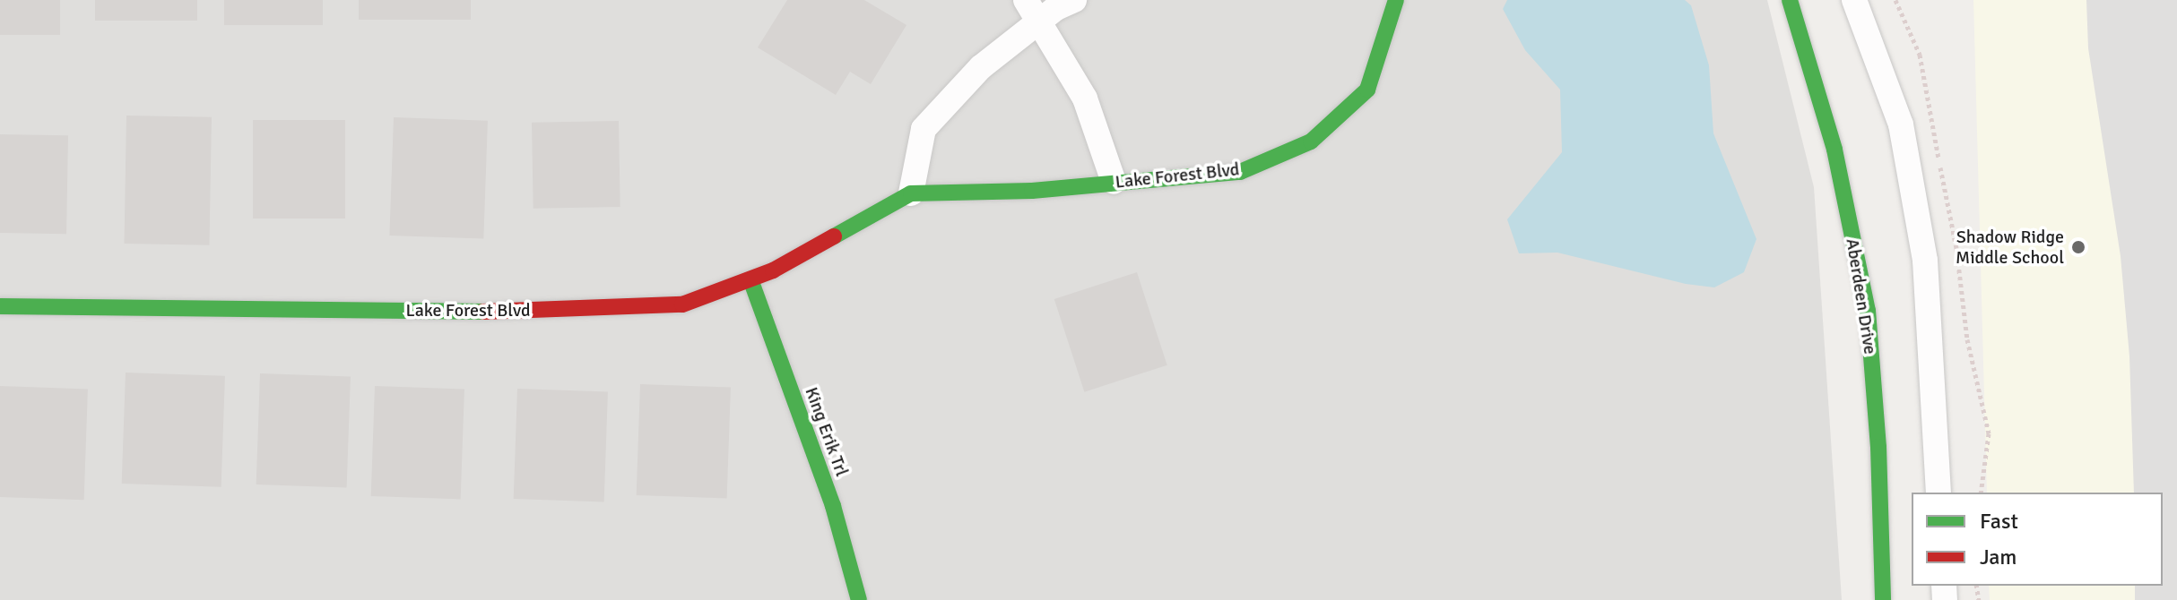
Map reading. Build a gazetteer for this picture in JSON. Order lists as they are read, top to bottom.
{
  "streets": {
    "street": ["Lake Forest Blvd", "Aberdeen Drive", "King Erik Trl"]
  },
  "crossings": [
    ["Lake Forest Blvd", "King Erik Trl"]
  ],
  "places": ["Shadow Ridge Middle School"],
  "legend": ["Fast", "Jam"]
}
